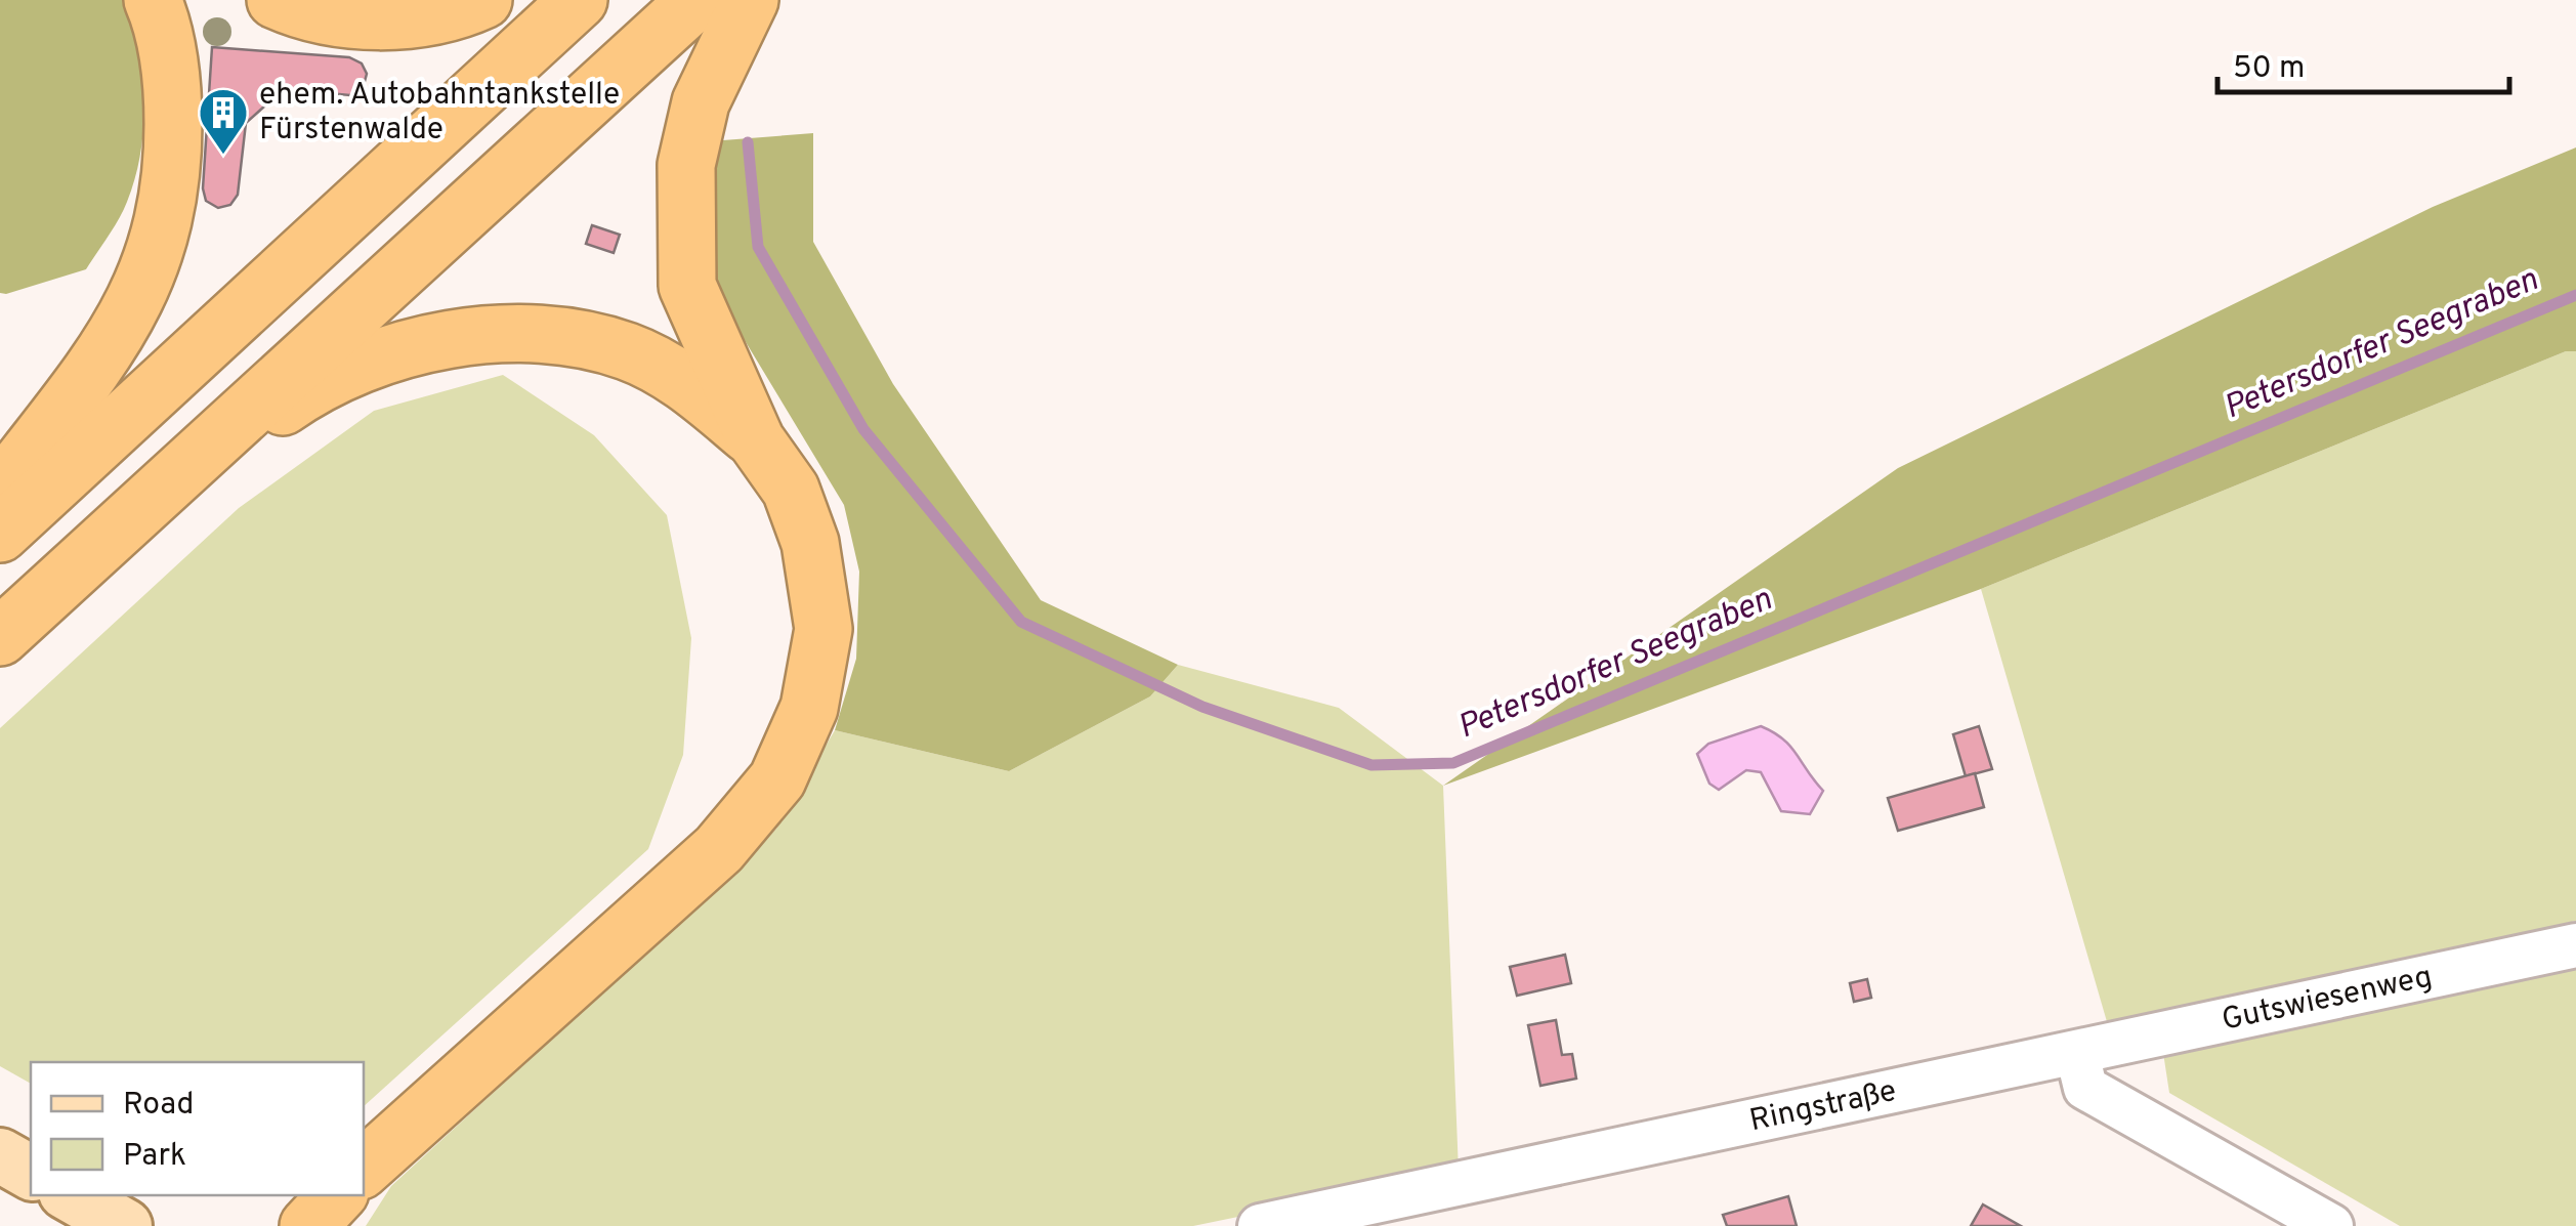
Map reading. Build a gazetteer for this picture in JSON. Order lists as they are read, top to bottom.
{
  "streets": {
    "street": ["Gutswiesenweg", "Ringstraße"]
  },
  "crossings": [
    ["Gutswiesenweg", "Ringstraße"]
  ],
  "water": ["Petersdorfer Seegraben"],
  "places": {
    "building": ["ehem. Autobahntankstelle Fürstenwalde"]
  },
  "legend": ["Road", "Park"],
  "scale_bar": "50 m"
}
